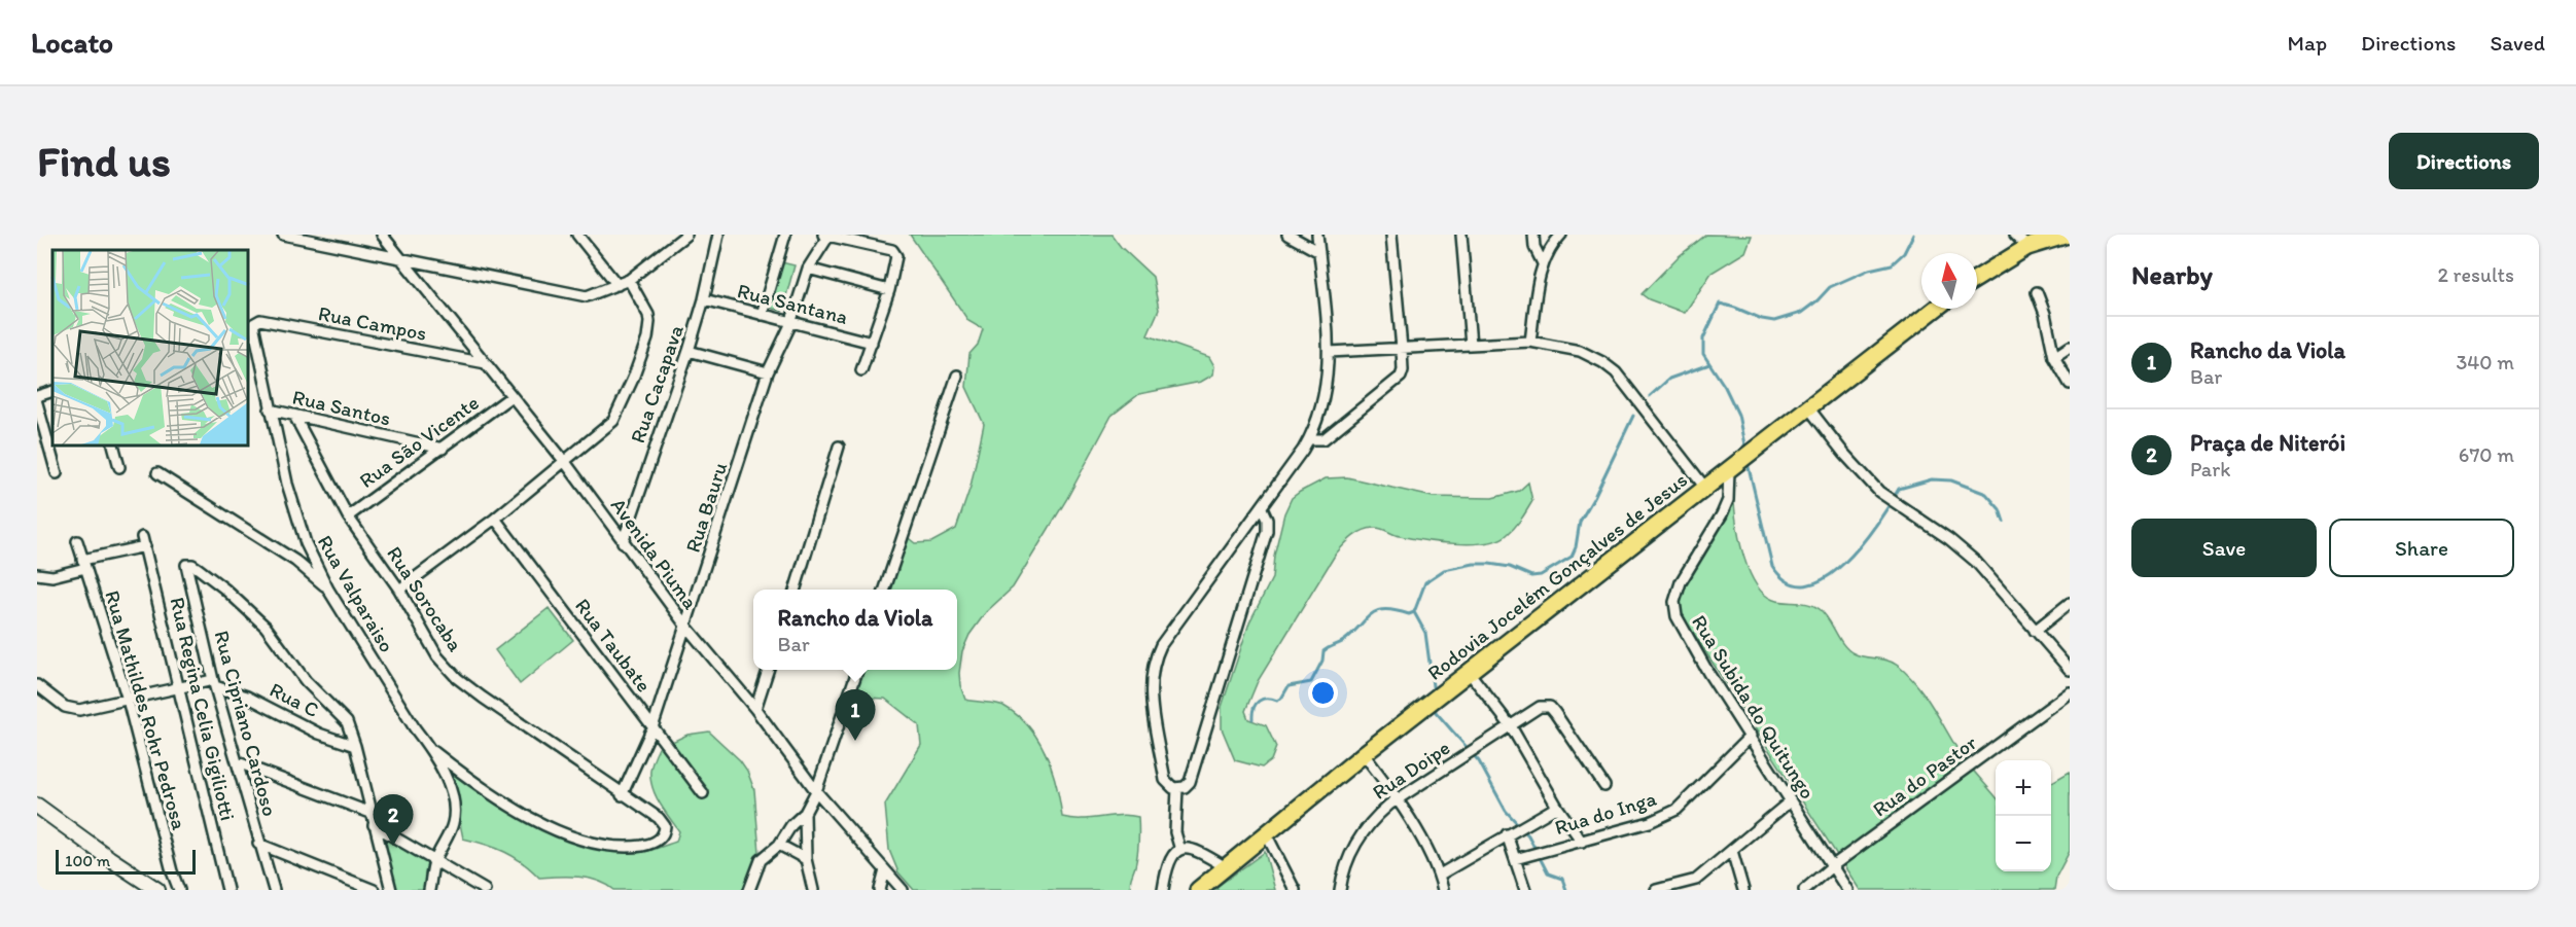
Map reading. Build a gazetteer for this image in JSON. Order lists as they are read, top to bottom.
{
  "streets": {
    "main road": ["Rodovia Jocelém Gonçalves de Jesus"],
    "street": [
      "Rua Santana",
      "Rua Campos",
      "Rua Cacapava",
      "Rua Santos",
      "Rua São Vicente",
      "Rua Bauru",
      "Avenida Piuma",
      "Rua Valparaiso",
      "Rua Sorocaba",
      "Rua Taubate",
      "Rua C",
      "Rua Subida do Quitungo",
      "Rua Regina Celia Gigiliotti",
      "Rua Mathildes Rohr Pedrosa",
      "Rua Cipriano Cardoso",
      "Rua Doipe",
      "Rua do Pastor",
      "Rua do Inga"
    ]
  },
  "crossings": [
    ["Rua Santana", "Rua Cacapava"],
    ["Rua Santana", "Rua Bauru"],
    ["Rua Campos", "Avenida Piuma"],
    ["Rua Campos", "Rua Valparaiso"],
    ["Rua Cacapava", "Avenida Piuma"],
    ["Rua Santos", "Rua São Vicente"],
    ["Rua Santos", "Rua Valparaiso"],
    ["Rua Santos", "Rua Sorocaba"],
    ["Rua São Vicente", "Avenida Piuma"],
    ["Rua São Vicente", "Rua Sorocaba"],
    ["Rua Bauru", "Avenida Piuma"],
    ["Rua Bauru", "Rua Sorocaba"],
    ["Rua Bauru", "Rua Taubate"],
    ["Rodovia Jocelém Gonçalves de Jesus", "Rua Subida do Quitungo"],
    ["Rua Valparaiso", "Rua Sorocaba"],
    ["Rua C", "Rua Cipriano Cardoso"],
    ["Rua Subida do Quitungo", "Rua do Pastor"],
    ["Rua Subida do Quitungo", "Rua do Inga"],
    ["Rua Regina Celia Gigiliotti", "Rua Mathildes Rohr Pedrosa"]
  ],
  "scale_bar": "100 m",
  "north": "top",
  "page": {
    "header": "Locato",
    "nav": ["Map", "Directions", "Saved"],
    "buttons": [
      "Directions",
      ["Save", "Share"]
    ],
    "title": "Find us",
    "heading": ["Nearby", "2 results"],
    "list": [
      {
        "mark": "1",
        "name": "Rancho da Viola",
        "note": "Bar",
        "value": "340 m"
      },
      {
        "mark": "2",
        "name": "Praça de Niterói",
        "note": "Park",
        "value": "670 m"
      }
    ],
    "popup": ["Rancho da Viola", "Bar"],
    "pins": ["1", "2"],
    "map_buttons": ["+", "−"],
    "scale": "100 m"
  }
}
